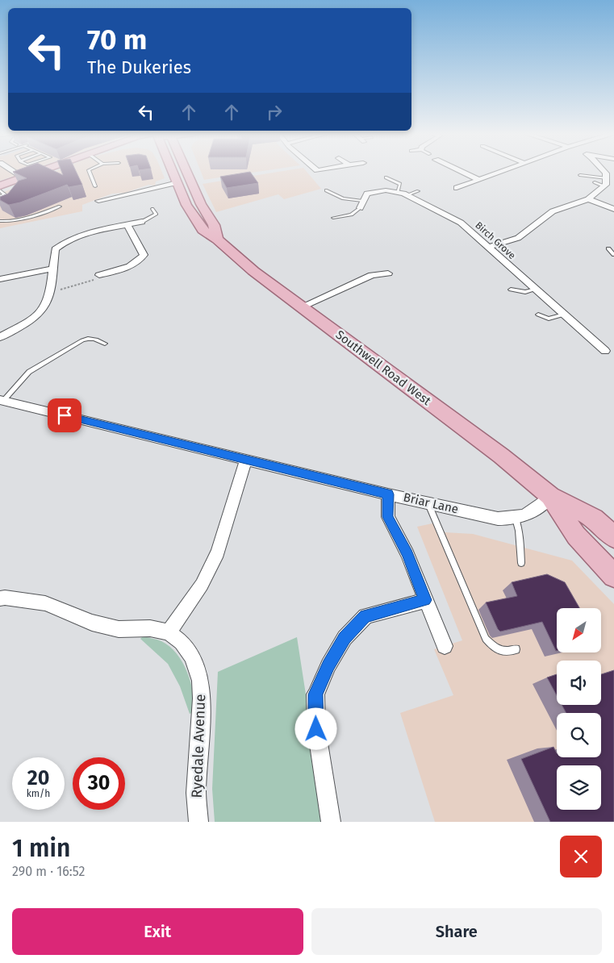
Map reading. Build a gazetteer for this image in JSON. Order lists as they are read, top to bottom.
{
  "streets": {
    "main road": ["Southwell Road West"],
    "street": ["Birch Grove", "Briar Lane", "Ryedale Avenue"]
  },
  "crossings": [
    ["Southwell Road West", "Briar Lane"]
  ],
  "north": "bottom left",
  "page": {
    "turn": ["70 m", "The Dukeries"],
    "speed": "20 km/h",
    "limit": "30",
    "heading": ["1 min", "290 m · 16:52"],
    "buttons": ["Exit", "Share"]
  }
}
